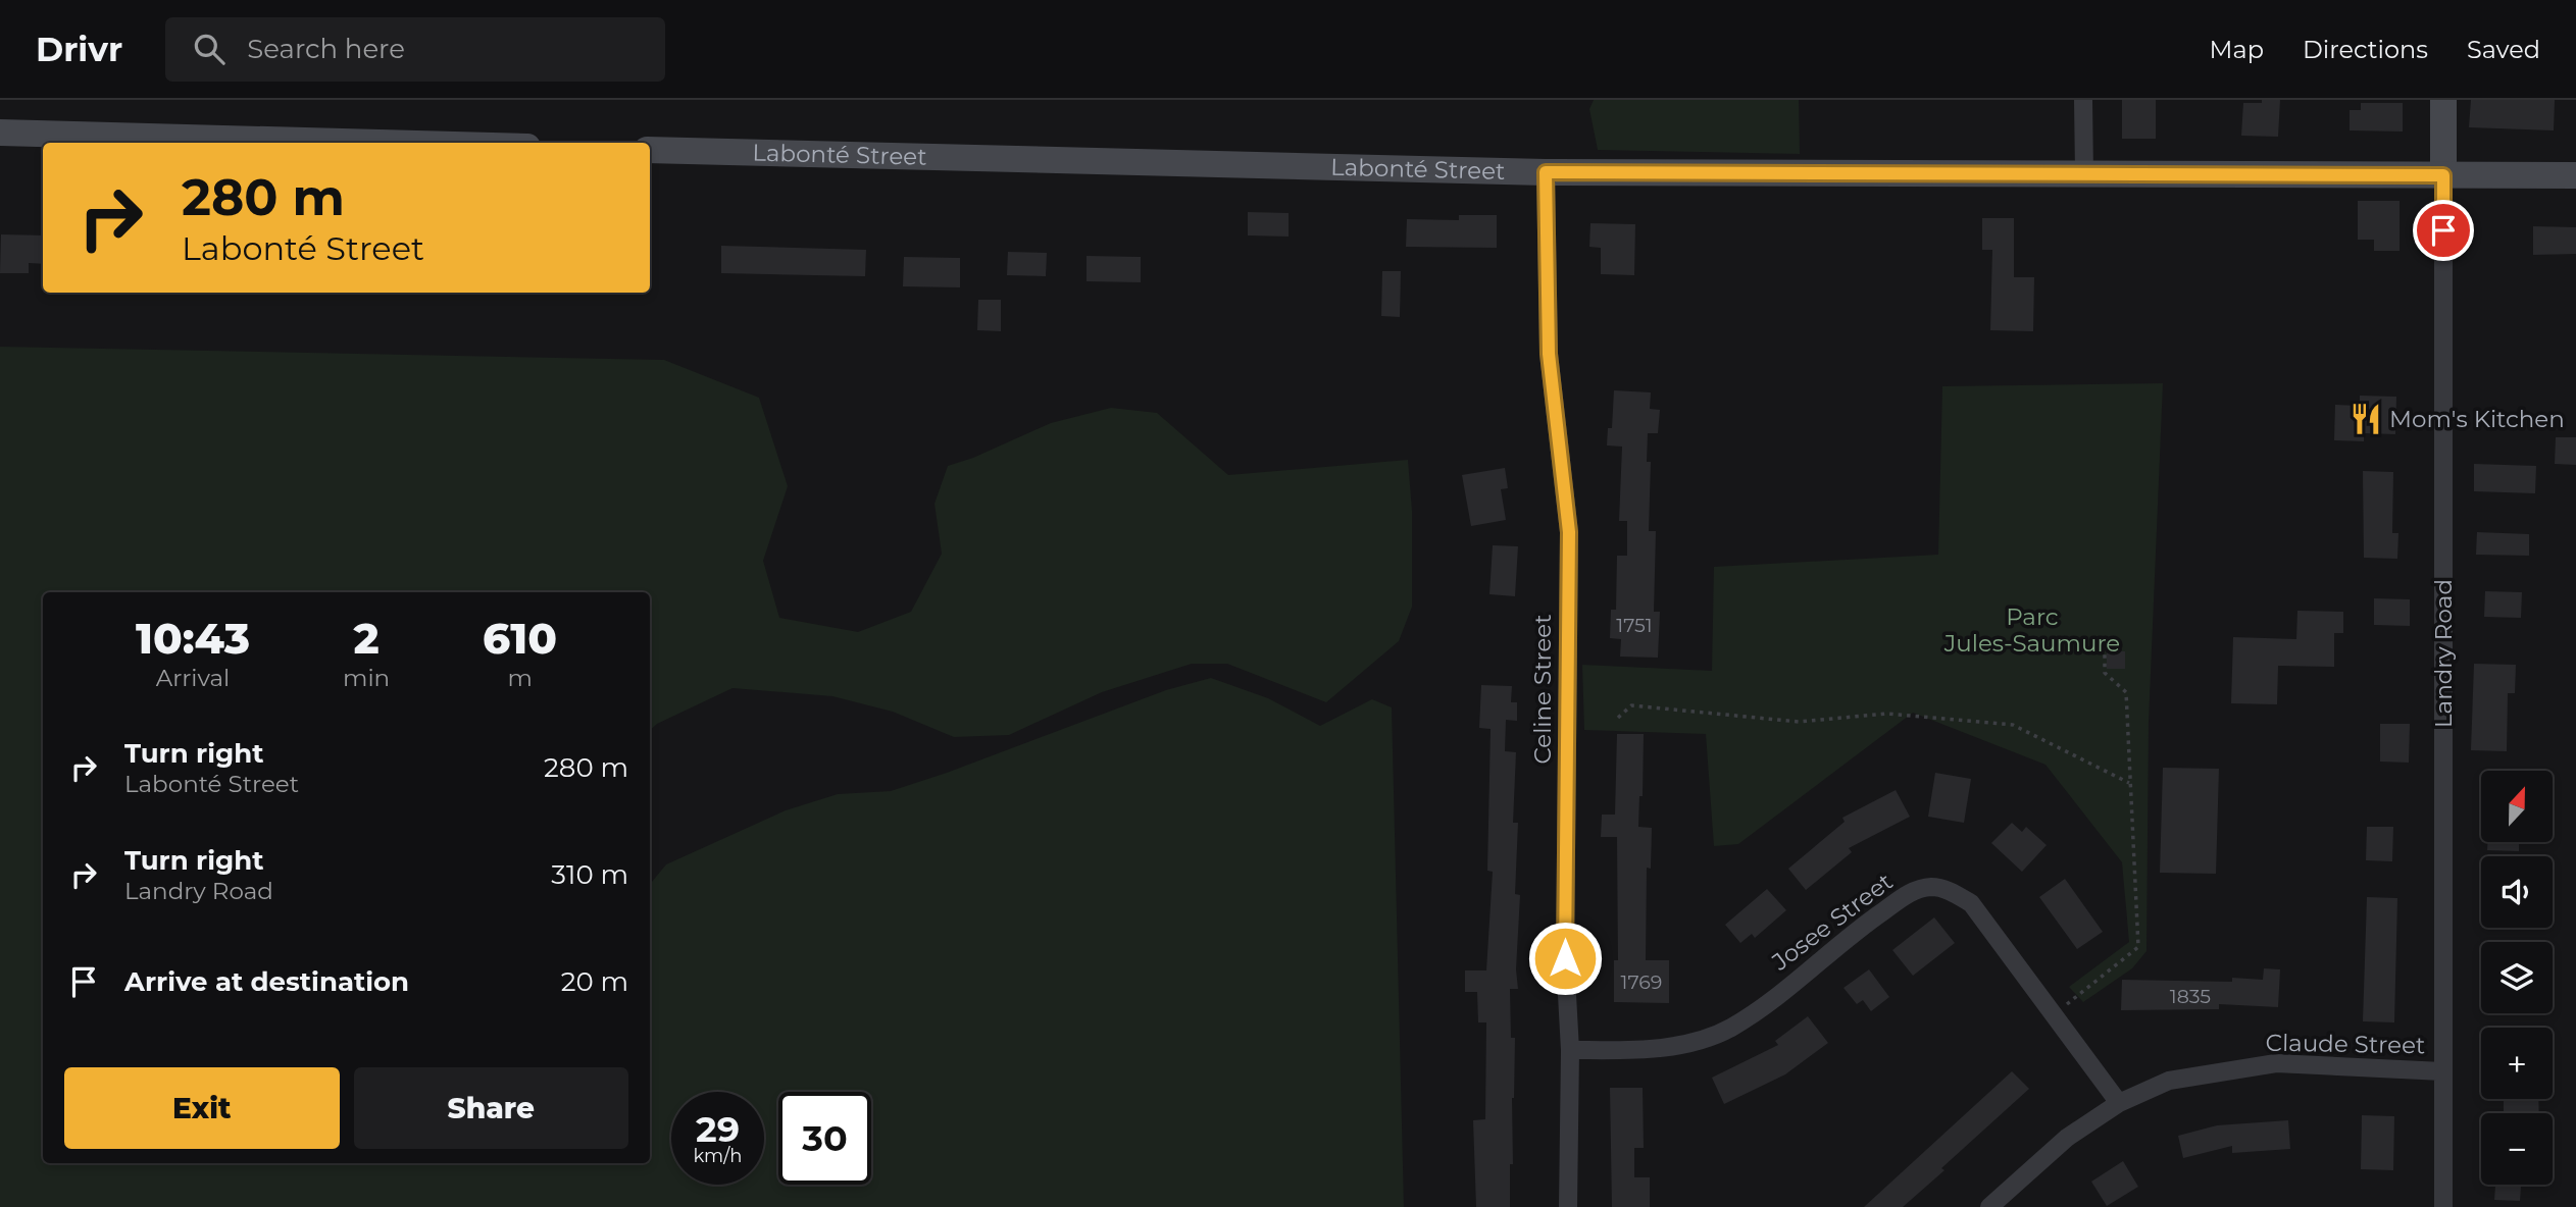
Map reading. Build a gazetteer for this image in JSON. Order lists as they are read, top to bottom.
{
  "streets": {
    "street": [
      "Labonté Street",
      "Landry Road",
      "Celine Street",
      "Josee Street",
      "Claude Street"
    ]
  },
  "crossings": [
    ["Labonté Street", "Landry Road"],
    ["Labonté Street", "Celine Street"],
    ["Landry Road", "Claude Street"],
    ["Celine Street", "Josee Street"],
    ["Josee Street", "Claude Street"]
  ],
  "parks": ["Parc Jules-Saumure"],
  "places": {
    "restaurant": ["Mom's Kitchen"]
  },
  "house_numbers": ["1751", "1769", "1835"],
  "north": "top",
  "page": {
    "header": "Drivr",
    "search": "Search here",
    "nav": ["Map", "Directions", "Saved"],
    "turn": ["280 m", "Labonté Street"],
    "eta": [
      "10:43",
      "Arrival",
      "2",
      "min",
      "610",
      "m"
    ],
    "list": [
      {
        "name": "Turn right",
        "note": "Labonté Street",
        "value": "280 m"
      },
      {
        "name": "Turn right",
        "note": "Landry Road",
        "value": "310 m"
      },
      {
        "name": "Arrive at destination",
        "value": "20 m"
      }
    ],
    "map_buttons": ["+", "−"],
    "buttons": ["Exit", "Share"],
    "speed": "29 km/h",
    "limit": "30"
  }
}
